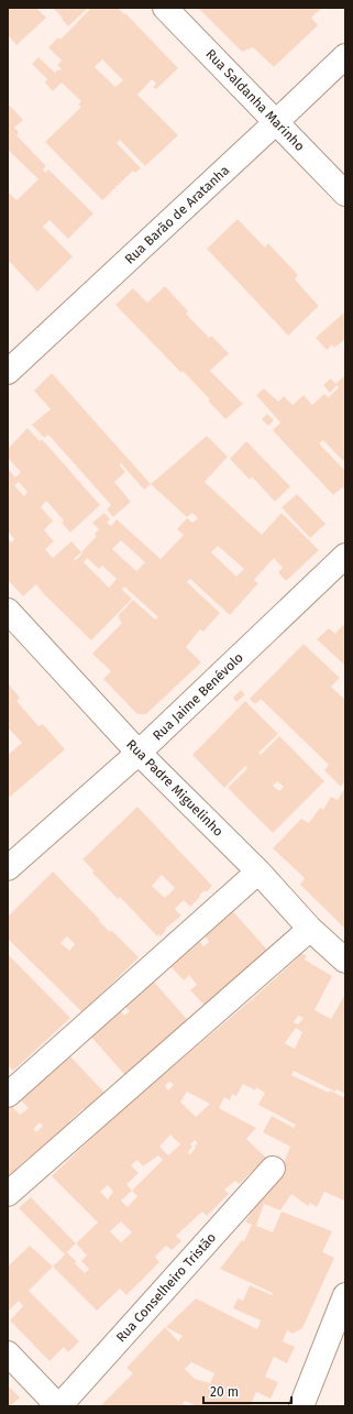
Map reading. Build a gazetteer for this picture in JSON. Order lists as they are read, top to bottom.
{
  "streets": {
    "street": [
      "Rua Saldanha Marinho",
      "Rua Barão de Aratanha",
      "Rua Jaime Benévolo",
      "Rua Padre Miguelinho",
      "Rua Conselheiro Tristão"
    ]
  },
  "crossings": [
    ["Rua Saldanha Marinho", "Rua Barão de Aratanha"],
    ["Rua Jaime Benévolo", "Rua Padre Miguelinho"]
  ],
  "scale_bar": "20 m"
}
